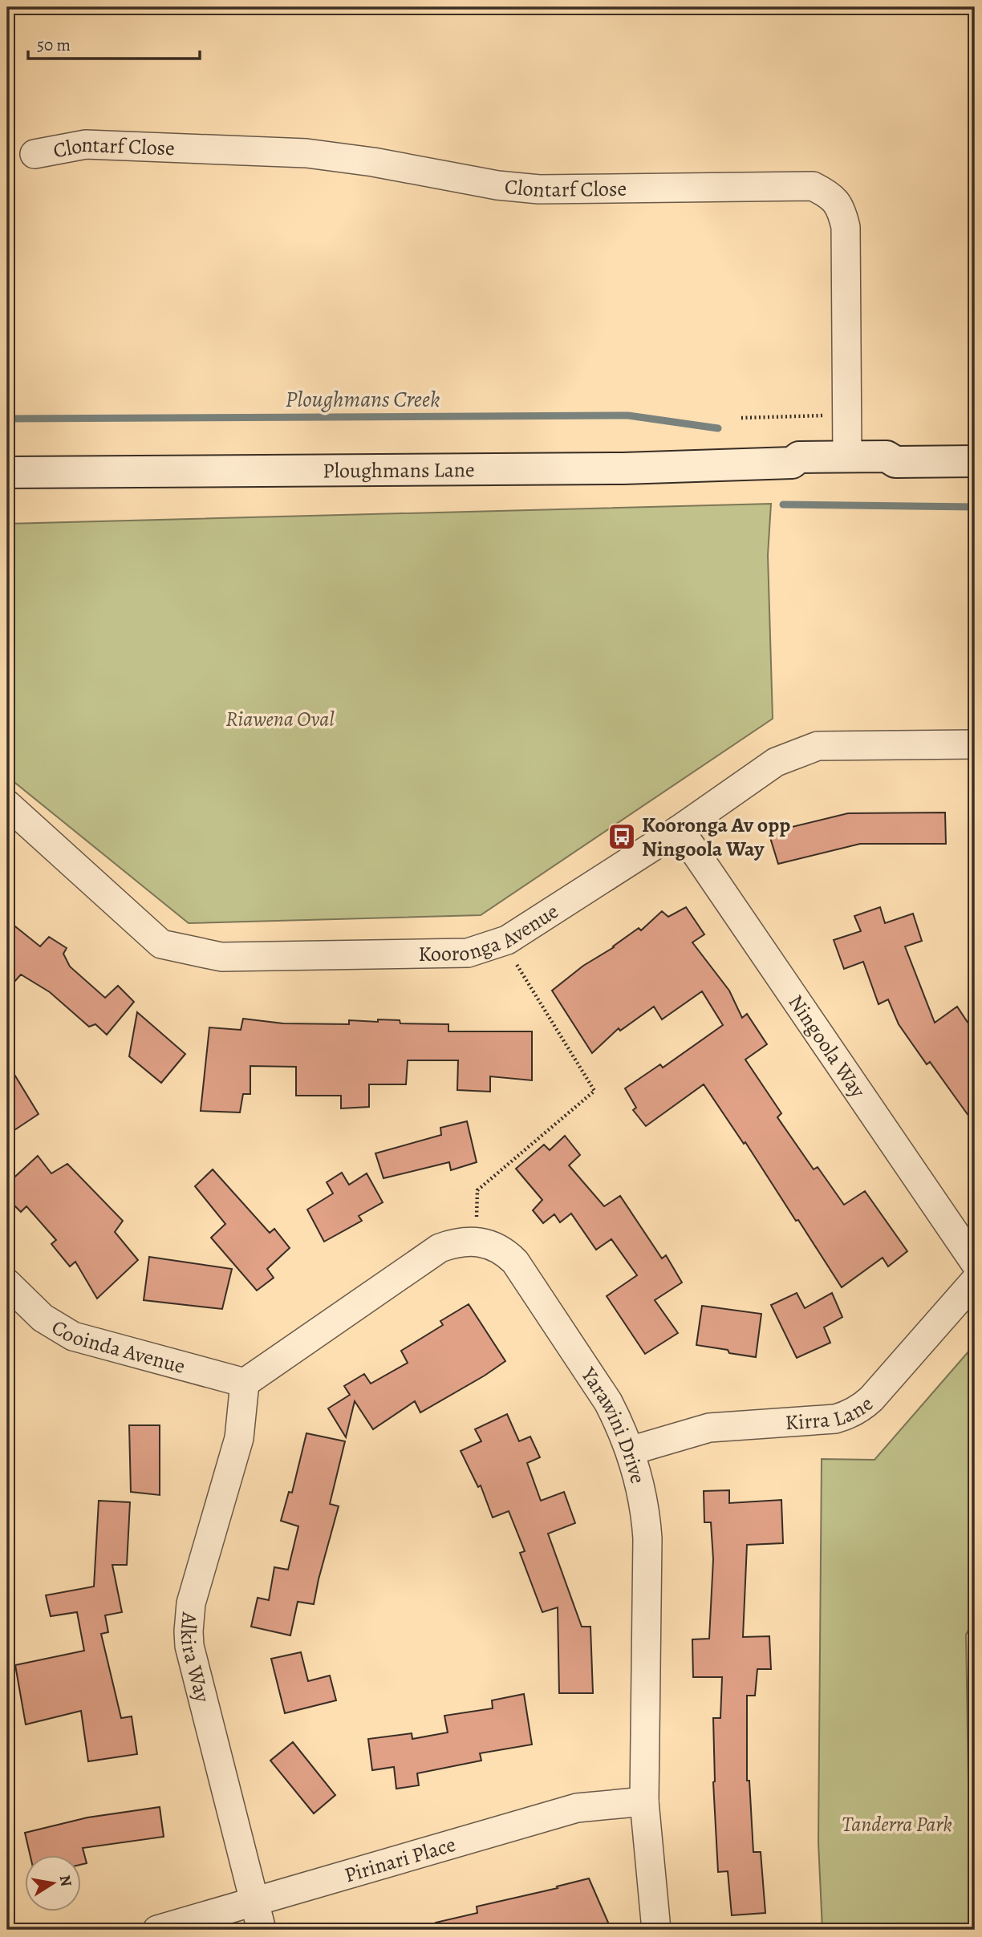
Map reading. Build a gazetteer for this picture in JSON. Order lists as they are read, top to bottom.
{
  "streets": {
    "street": [
      "Clontarf Close",
      "Ploughmans Lane",
      "Kooronga Avenue",
      "Ningoola Way",
      "Cooinda Avenue",
      "Kirra Lane",
      "Yarawini Drive",
      "Alkira Way",
      "Pirinari Place"
    ]
  },
  "crossings": [
    ["Clontarf Close", "Ploughmans Lane"],
    ["Kooronga Avenue", "Ningoola Way"],
    ["Cooinda Avenue", "Yarawini Drive"],
    ["Cooinda Avenue", "Alkira Way"],
    ["Kirra Lane", "Yarawini Drive"],
    ["Yarawini Drive", "Alkira Way"],
    ["Yarawini Drive", "Pirinari Place"],
    ["Alkira Way", "Pirinari Place"]
  ],
  "water": ["Ploughmans Creek"],
  "parks": ["Riawena Oval", "Tanderra Park"],
  "places": {
    "bus stop": ["Kooronga Av opp Ningoola Way"]
  },
  "scale_bar": "50 m",
  "north": "right"
}
